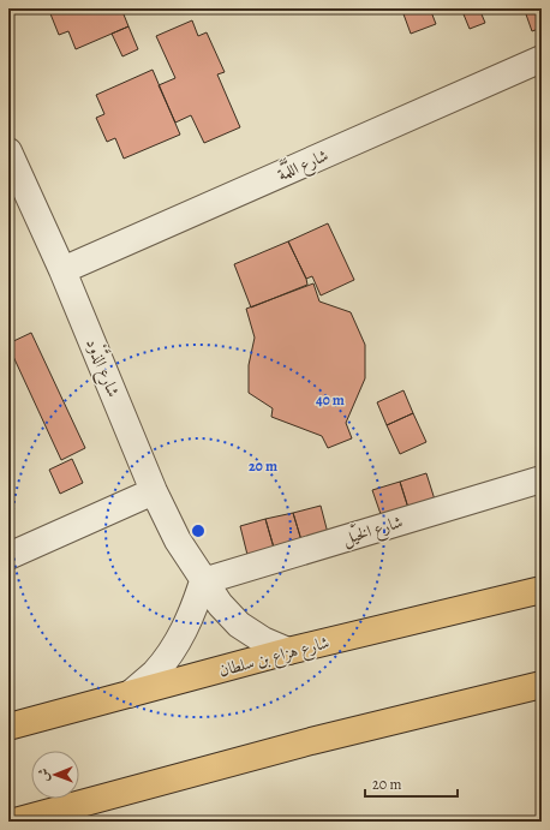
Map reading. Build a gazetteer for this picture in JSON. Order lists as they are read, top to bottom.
{
  "streets": {
    "main road": ["شارع هزاع بن سلطان"],
    "street": ["شارع اللَّمَّة", "شارع الذَّوْد", "شارع الخَيْل"]
  },
  "crossings": [
    ["شارع اللَّمَّة", "شارع الذَّوْد"],
    ["شارع الذَّوْد", "شارع الخَيْل"],
    ["شارع الذَّوْد", "شارع هزاع بن سلطان"]
  ],
  "scale_bar": "20 m",
  "north": "left",
  "rings": ["40 m", "20 m"]
}
